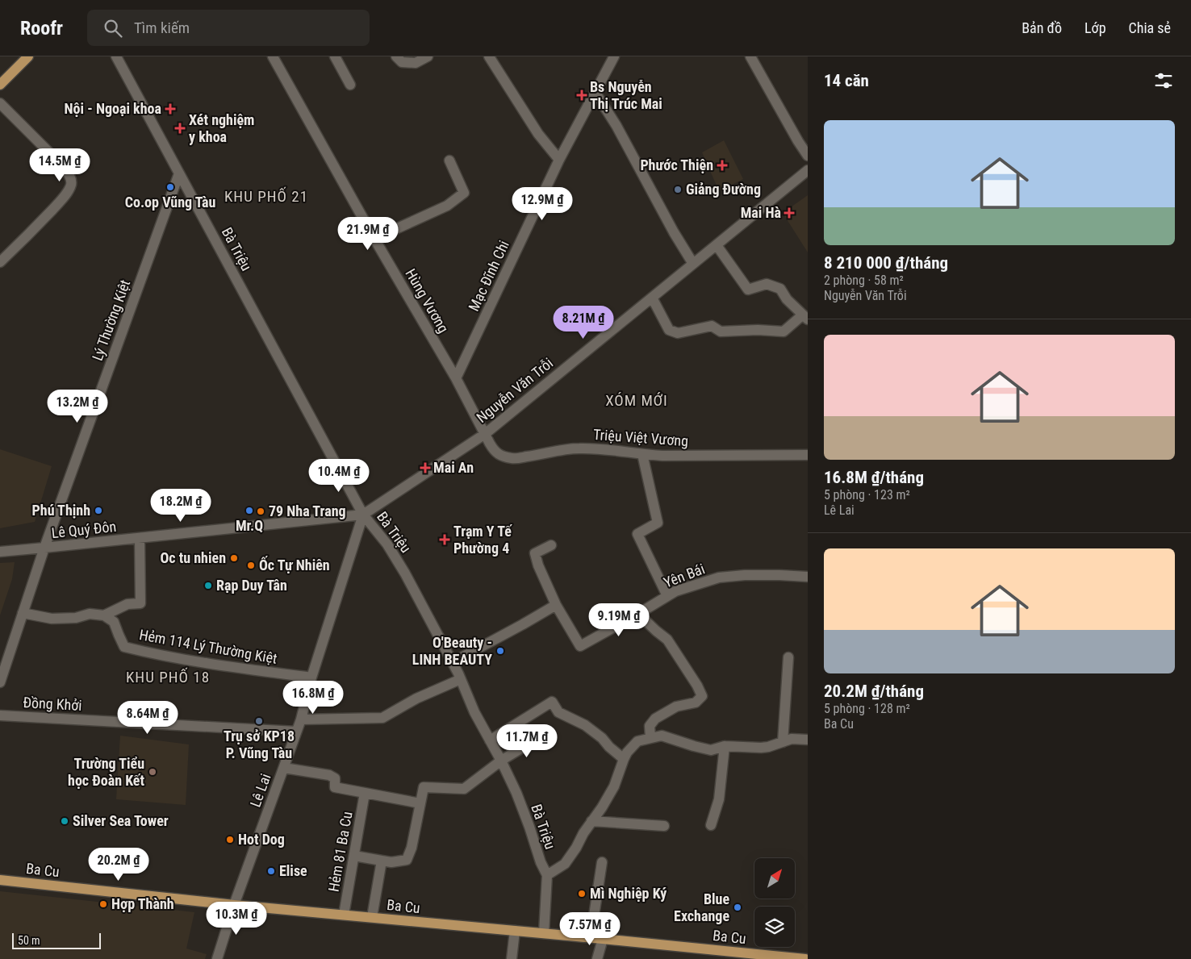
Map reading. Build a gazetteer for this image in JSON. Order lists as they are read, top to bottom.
{
  "streets": {
    "main road": ["Ba Cu"],
    "street": [
      "Bà Triệu",
      "Mạc Đĩnh Chi",
      "Hùng Vương",
      "Lý Thường Kiệt",
      "Nguyễn Văn Trỗi",
      "Triệu Việt Vương",
      "Lê Quý Đôn",
      "Yên Bái",
      "Hẻm 114 Lý Thường Kiệt",
      "Đồng Khởi",
      "Lê Lai",
      "Hẻm 81 Ba Cu"
    ]
  },
  "crossings": [
    ["Bà Triệu", "Lý Thường Kiệt"],
    ["Bà Triệu", "Nguyễn Văn Trỗi"],
    ["Bà Triệu", "Lê Quý Đôn"],
    ["Bà Triệu", "Lê Lai"],
    ["Bà Triệu", "Ba Cu"],
    ["Mạc Đĩnh Chi", "Hùng Vương"],
    ["Hùng Vương", "Nguyễn Văn Trỗi"],
    ["Hùng Vương", "Triệu Việt Vương"],
    ["Lý Thường Kiệt", "Lê Quý Đôn"],
    ["Nguyễn Văn Trỗi", "Triệu Việt Vương"],
    ["Nguyễn Văn Trỗi", "Lê Quý Đôn"],
    ["Nguyễn Văn Trỗi", "Lê Lai"],
    ["Lê Quý Đôn", "Lê Lai"],
    ["Hẻm 114 Lý Thường Kiệt", "Lê Lai"],
    ["Đồng Khởi", "Lê Lai"],
    ["Lê Lai", "Ba Cu"],
    ["Hẻm 81 Ba Cu", "Ba Cu"]
  ],
  "districts": ["KHU PHỐ 21", "XÓM MỚI", "KHU PHỐ 18"],
  "places": {
    "health": [
      "Bs Nguyễn Thị Trúc Mai",
      "Nội - Ngoại khoa",
      "Xét nghiệm y khoa",
      "Phước Thiện",
      "Mai Hà",
      "Mai An",
      "Trạm Y Tế Phường 4"
    ],
    "other": [
      "Co.op Vũng Tàu",
      "Giảng Đường",
      "Phú Thịnh",
      "Mr.Q",
      "79 Nha Trang",
      "Oc tu nhien",
      "Ốc Tự Nhiên",
      "Rạp Duy Tân",
      "O'Beauty - LINH BEAUTY",
      "Trụ sở KP18 P. Vũng Tàu",
      "Trường Tiểu học Đoàn Kết",
      "Silver Sea Tower",
      "Hot Dog",
      "Elise",
      "Mì Nghiệp Ký",
      "Hợp Thành",
      "Blue Exchange"
    ]
  },
  "scale_bar": "50 m",
  "north": "top right",
  "page": {
    "header": "Roofr",
    "search": "Tìm kiếm",
    "nav": ["Bản đồ", "Lớp", "Chia sẻ"],
    "heading": "14 căn",
    "list": [
      {
        "name": "8 210 000 ₫/tháng",
        "note": "2 phòng · 58 m² · Nguyễn Văn Trỗi"
      },
      {
        "name": "16.8M ₫/tháng",
        "note": "5 phòng · 123 m² · Lê Lai"
      },
      {
        "name": "20.2M ₫/tháng",
        "note": "5 phòng · 128 m² · Ba Cu"
      }
    ],
    "price": [
      "14.5M ₫",
      "12.9M ₫",
      "21.9M ₫",
      "8.21M ₫",
      "13.2M ₫",
      "10.4M ₫",
      "18.2M ₫",
      "9.19M ₫",
      "16.8M ₫",
      "8.64M ₫",
      "11.7M ₫",
      "20.2M ₫",
      "10.3M ₫",
      "7.57M ₫"
    ],
    "scale": "50 m"
  }
}
